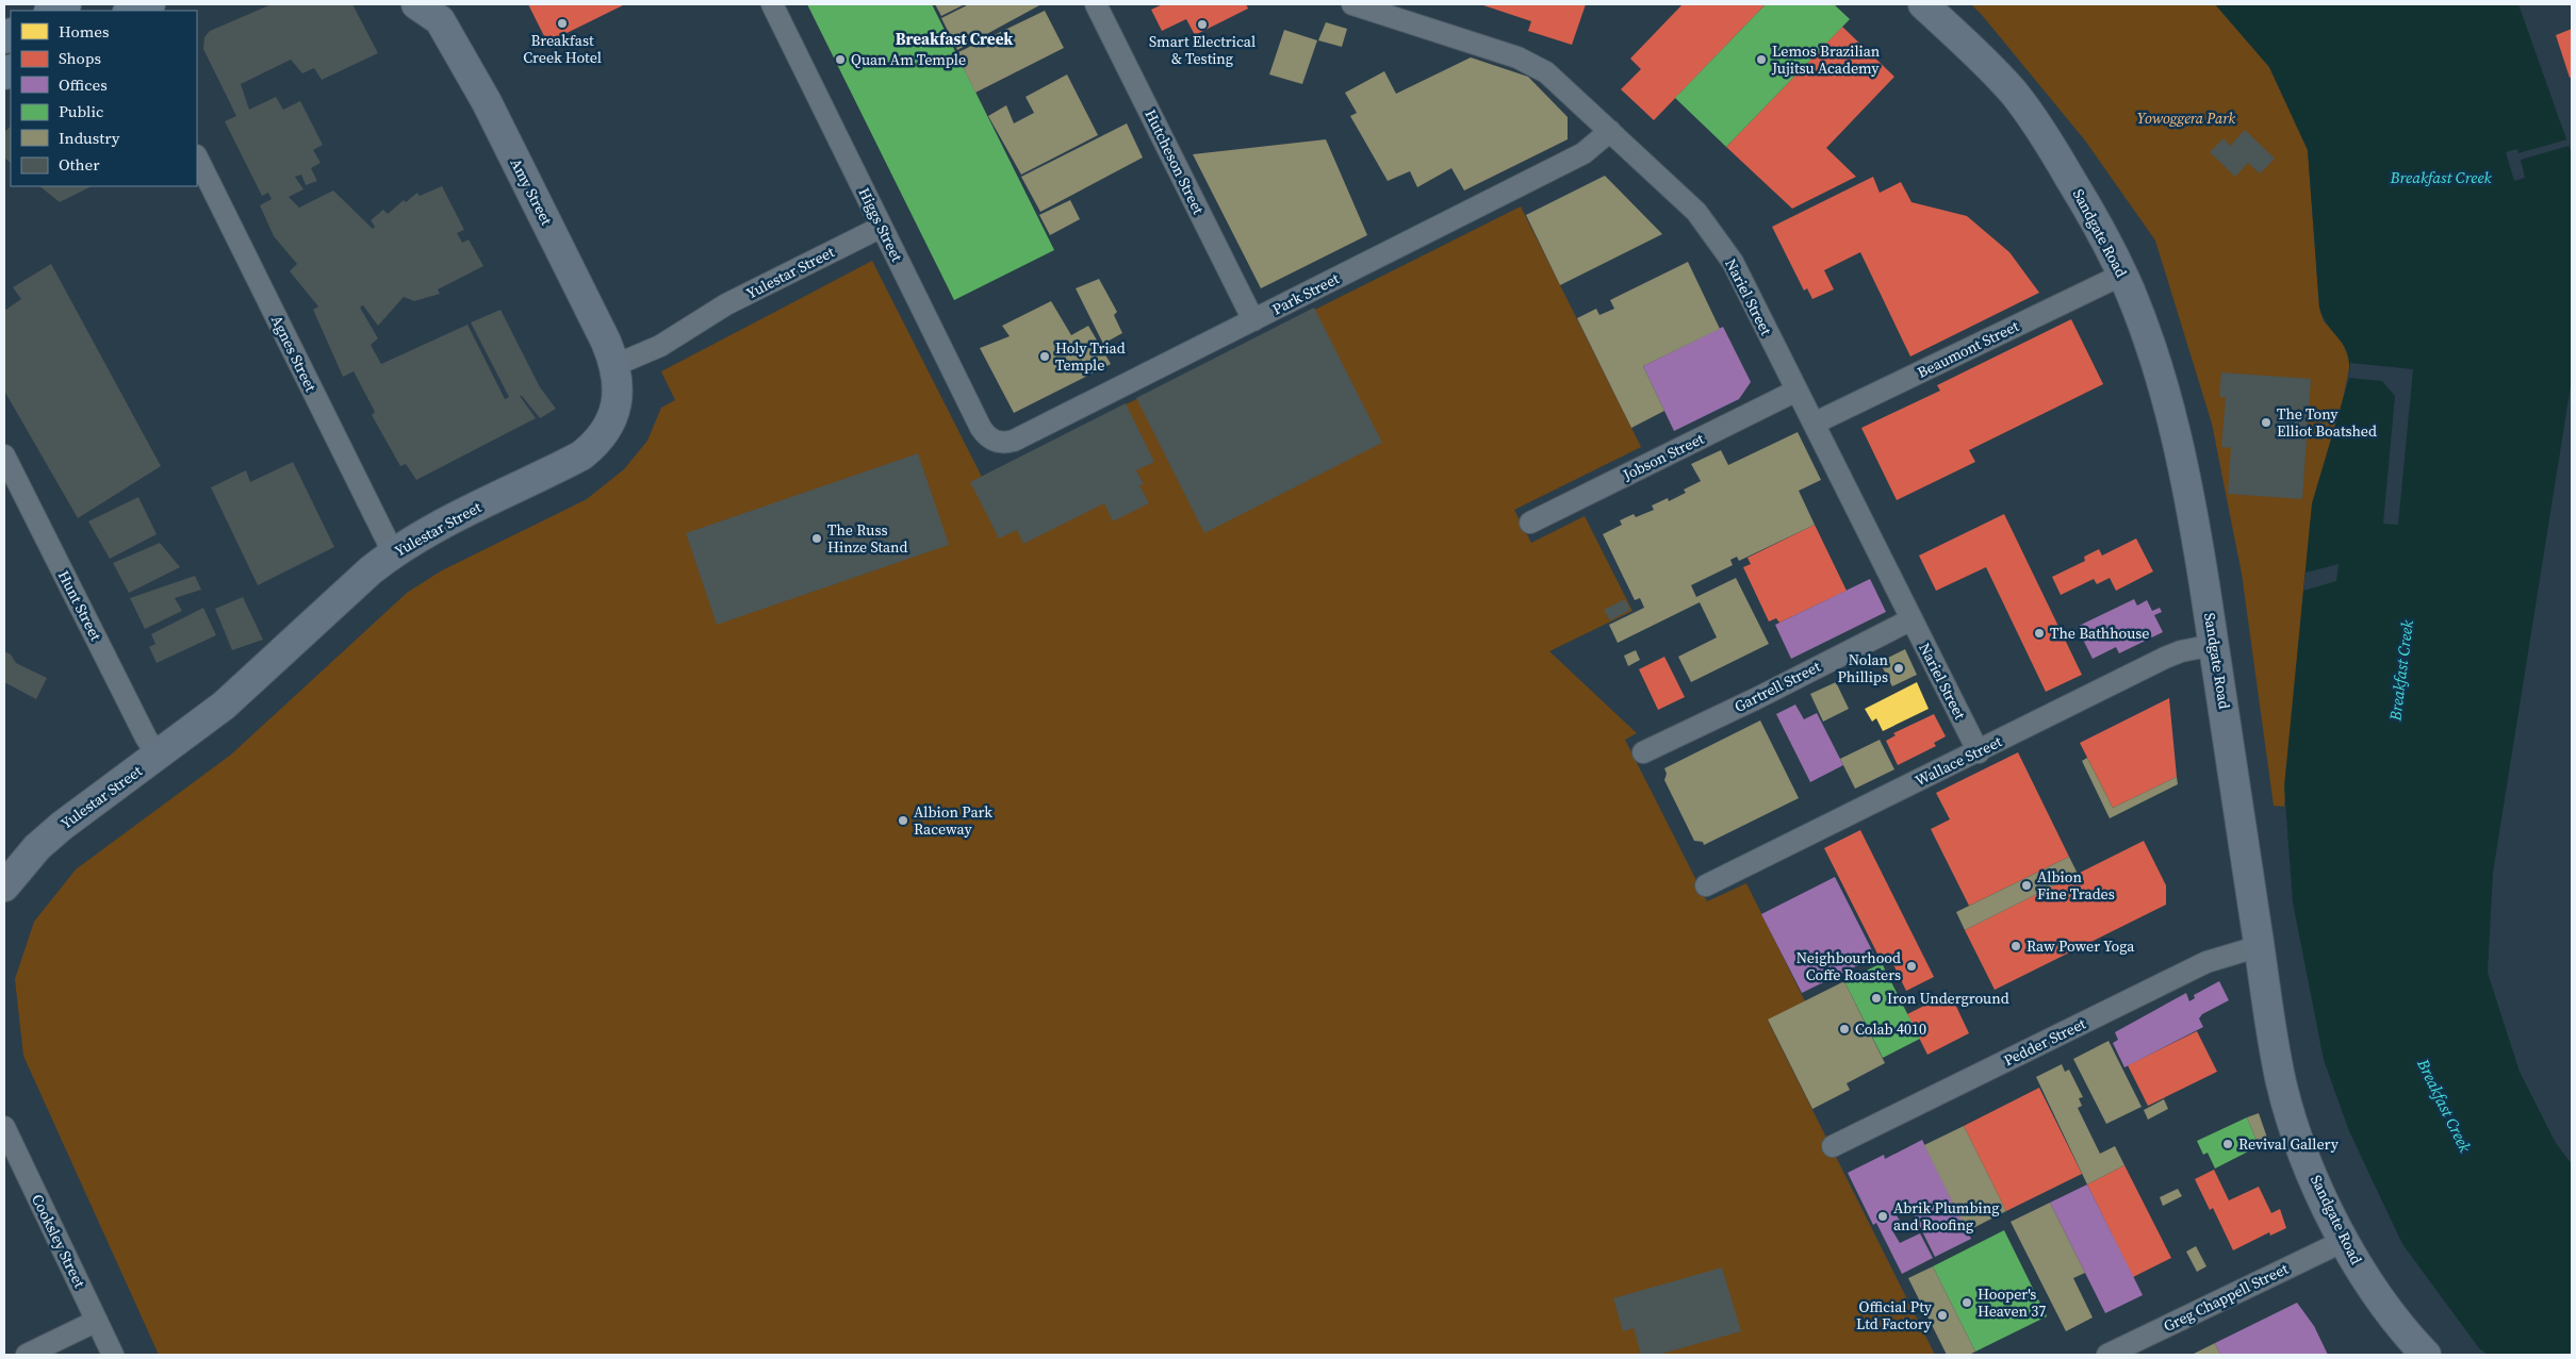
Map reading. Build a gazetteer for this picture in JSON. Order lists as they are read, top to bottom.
{
  "streets": {
    "main road": ["Amy Street", "Sandgate Road", "Yulestar Street"],
    "street": [
      "Hutcheson Street",
      "Higgs Street",
      "Park Street",
      "Nariel Street",
      "Beaumont Street",
      "Agnes Street",
      "Jobson Street",
      "Hunt Street",
      "Gartrell Street",
      "Wallace Street",
      "Pedder Street",
      "Cooksley Street",
      "Greg Chappell Street"
    ]
  },
  "crossings": [
    ["Hutcheson Street", "Park Street"],
    ["Amy Street", "Yulestar Street"],
    ["Higgs Street", "Yulestar Street"],
    ["Higgs Street", "Park Street"],
    ["Sandgate Road", "Beaumont Street"],
    ["Sandgate Road", "Wallace Street"],
    ["Sandgate Road", "Pedder Street"],
    ["Sandgate Road", "Greg Chappell Street"],
    ["Yulestar Street", "Agnes Street"],
    ["Yulestar Street", "Hunt Street"],
    ["Park Street", "Nariel Street"],
    ["Nariel Street", "Beaumont Street"],
    ["Nariel Street", "Jobson Street"],
    ["Nariel Street", "Gartrell Street"],
    ["Nariel Street", "Wallace Street"]
  ],
  "districts": ["Breakfast Creek"],
  "water": ["Breakfast Creek"],
  "parks": ["Yowoggera Park"],
  "places": [
    "Breakfast Creek Hotel",
    "Smart Electrical & Testing",
    "Quan Am Temple",
    "Lemos Brazilian Jujitsu Academy",
    "Holy Triad Temple",
    "The Tony Elliot Boatshed",
    "The Russ Hinze Stand",
    "The Bathhouse",
    "Nolan Phillips",
    "Albion Park Raceway",
    "Albion Fine Trades",
    "Raw Power Yoga",
    "Neighbourhood Coffe Roasters",
    "Iron Underground",
    "Colab 4010",
    "Revival Gallery",
    "Abrik Plumbing and Roofing",
    "Hooper's Heaven 37",
    "Official Pty Ltd Factory"
  ],
  "legend": [
    "Homes",
    "Shops",
    "Offices",
    "Public",
    "Industry",
    "Other"
  ]
}
